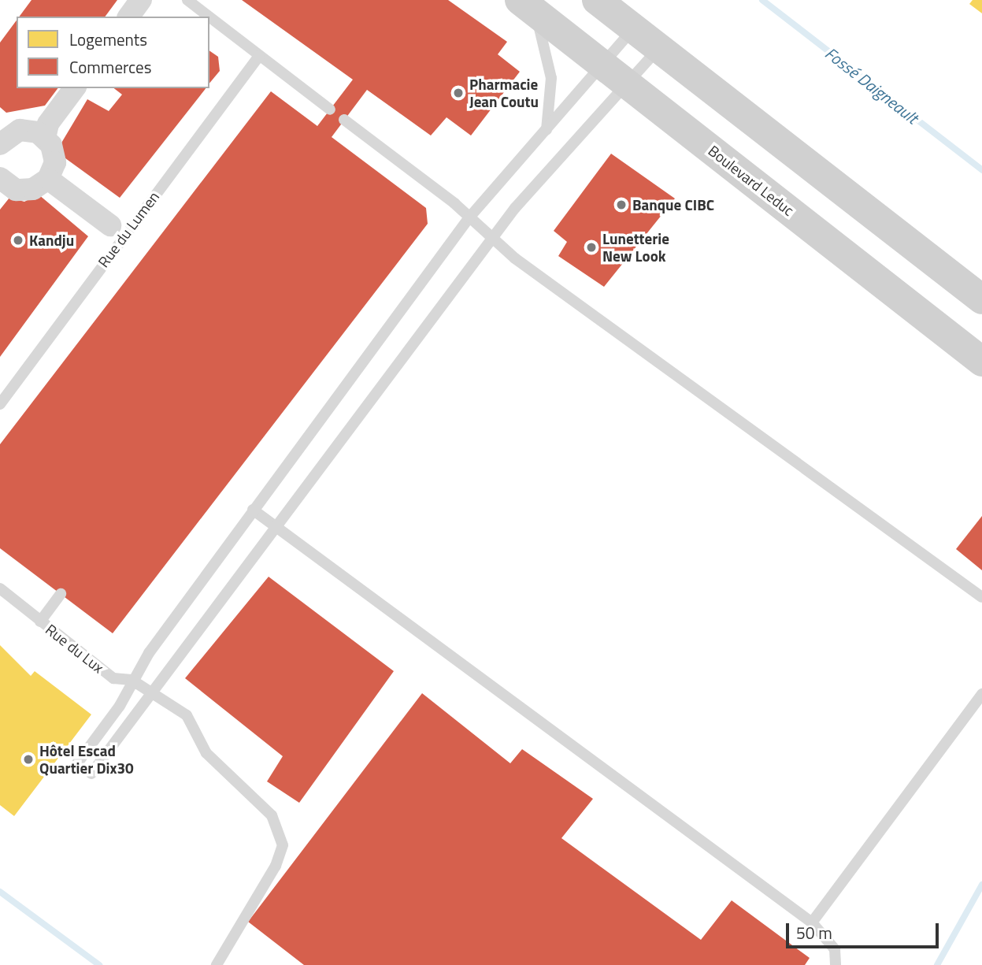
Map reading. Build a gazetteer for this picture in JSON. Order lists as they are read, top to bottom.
{
  "streets": {
    "street": ["Boulevard Leduc"],
    "lane": ["Rue du Lumen", "Rue du Lux"]
  },
  "water": ["Fossé Daigneault"],
  "places": [
    "Pharmacie Jean Coutu",
    "Banque CIBC",
    "Kandju",
    "Lunetterie New Look",
    "Hôtel Escad Quartier Dix30"
  ],
  "legend": ["Logements", "Commerces"],
  "scale_bar": "50 m"
}
